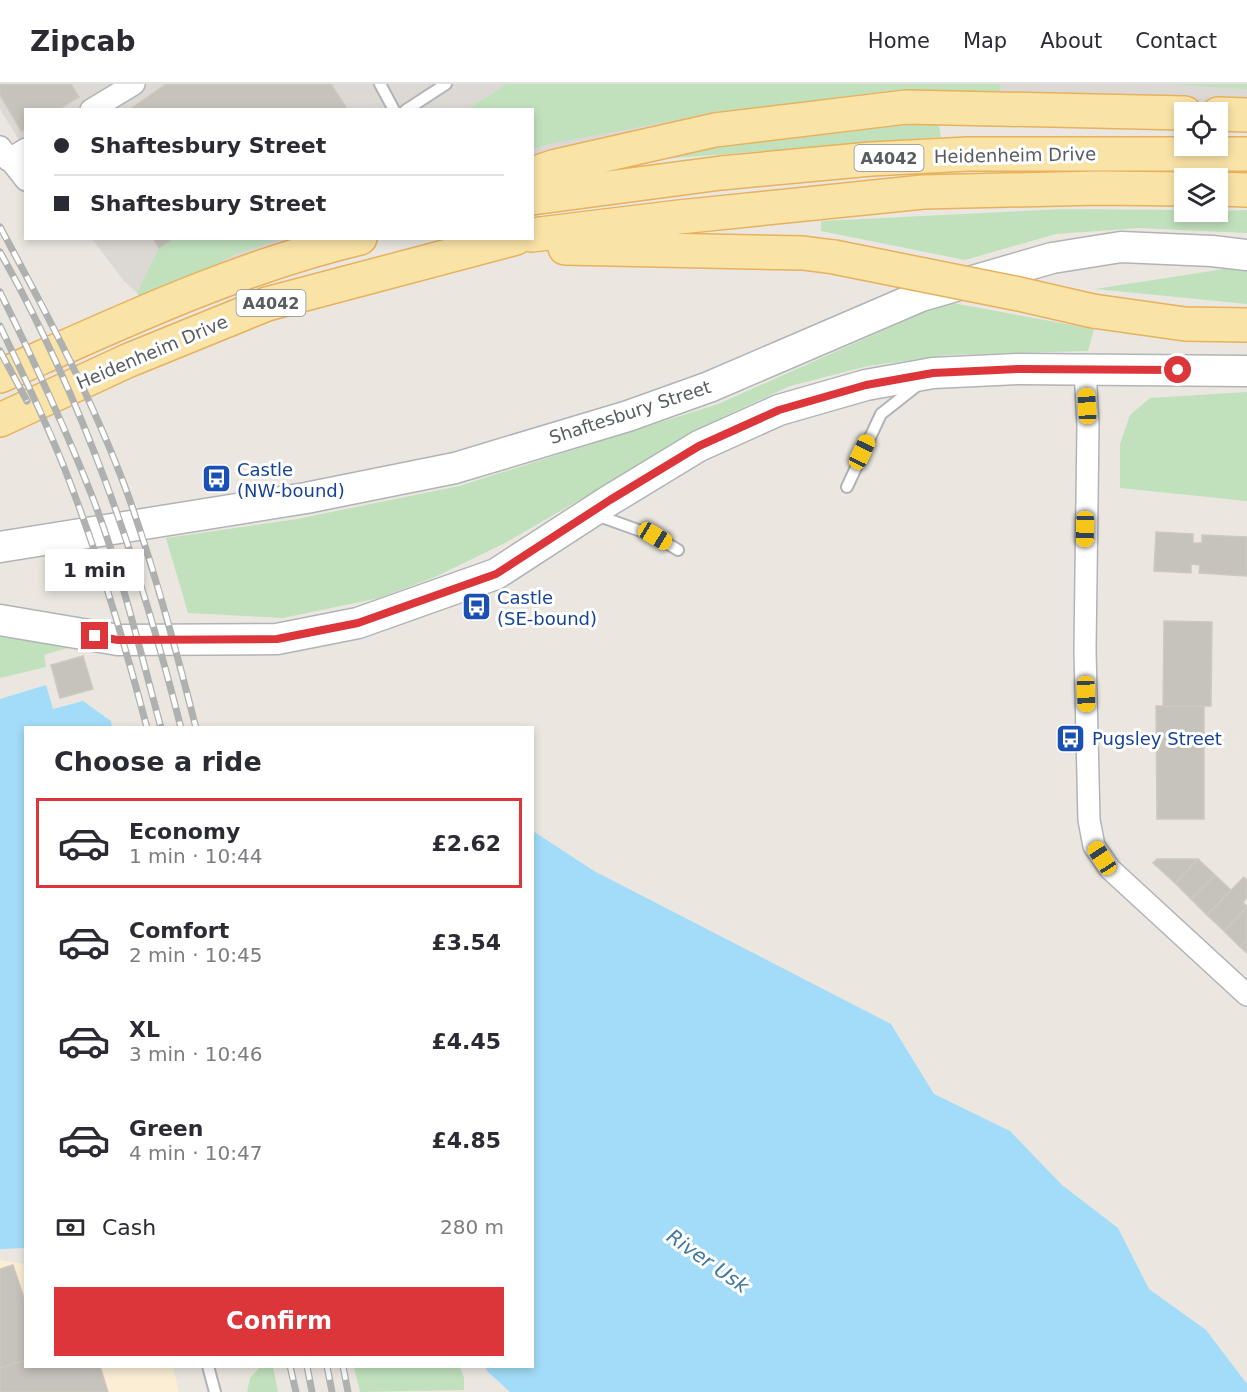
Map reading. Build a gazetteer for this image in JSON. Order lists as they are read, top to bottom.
{
  "streets": {
    "main road": ["Heidenheim Drive", "A4042", "Shaftesbury Street"]
  },
  "crossings": [
    ["Heidenheim Drive", "A4042"]
  ],
  "water": ["River Usk"],
  "places": {
    "bus stop": ["Castle (NW-bound)", "Castle (SE-bound)", "Pugsley Street"]
  },
  "page": {
    "header": "Zipcab",
    "nav": [
      "Home",
      "Map",
      "About",
      "Contact"
    ],
    "banner": ["Shaftesbury Street", "Shaftesbury Street"],
    "bubble": "1 min",
    "heading": "Choose a ride",
    "list": [
      {
        "name": "Economy",
        "note": "1 min · 10:44",
        "value": "£2.62"
      },
      {
        "name": "Comfort",
        "note": "2 min · 10:45",
        "value": "£3.54"
      },
      {
        "name": "XL",
        "note": "3 min · 10:46",
        "value": "£4.45"
      },
      {
        "name": "Green",
        "note": "4 min · 10:47",
        "value": "£4.85"
      }
    ],
    "pay": ["Cash", "280 m"],
    "buttons": "Confirm"
  }
}
